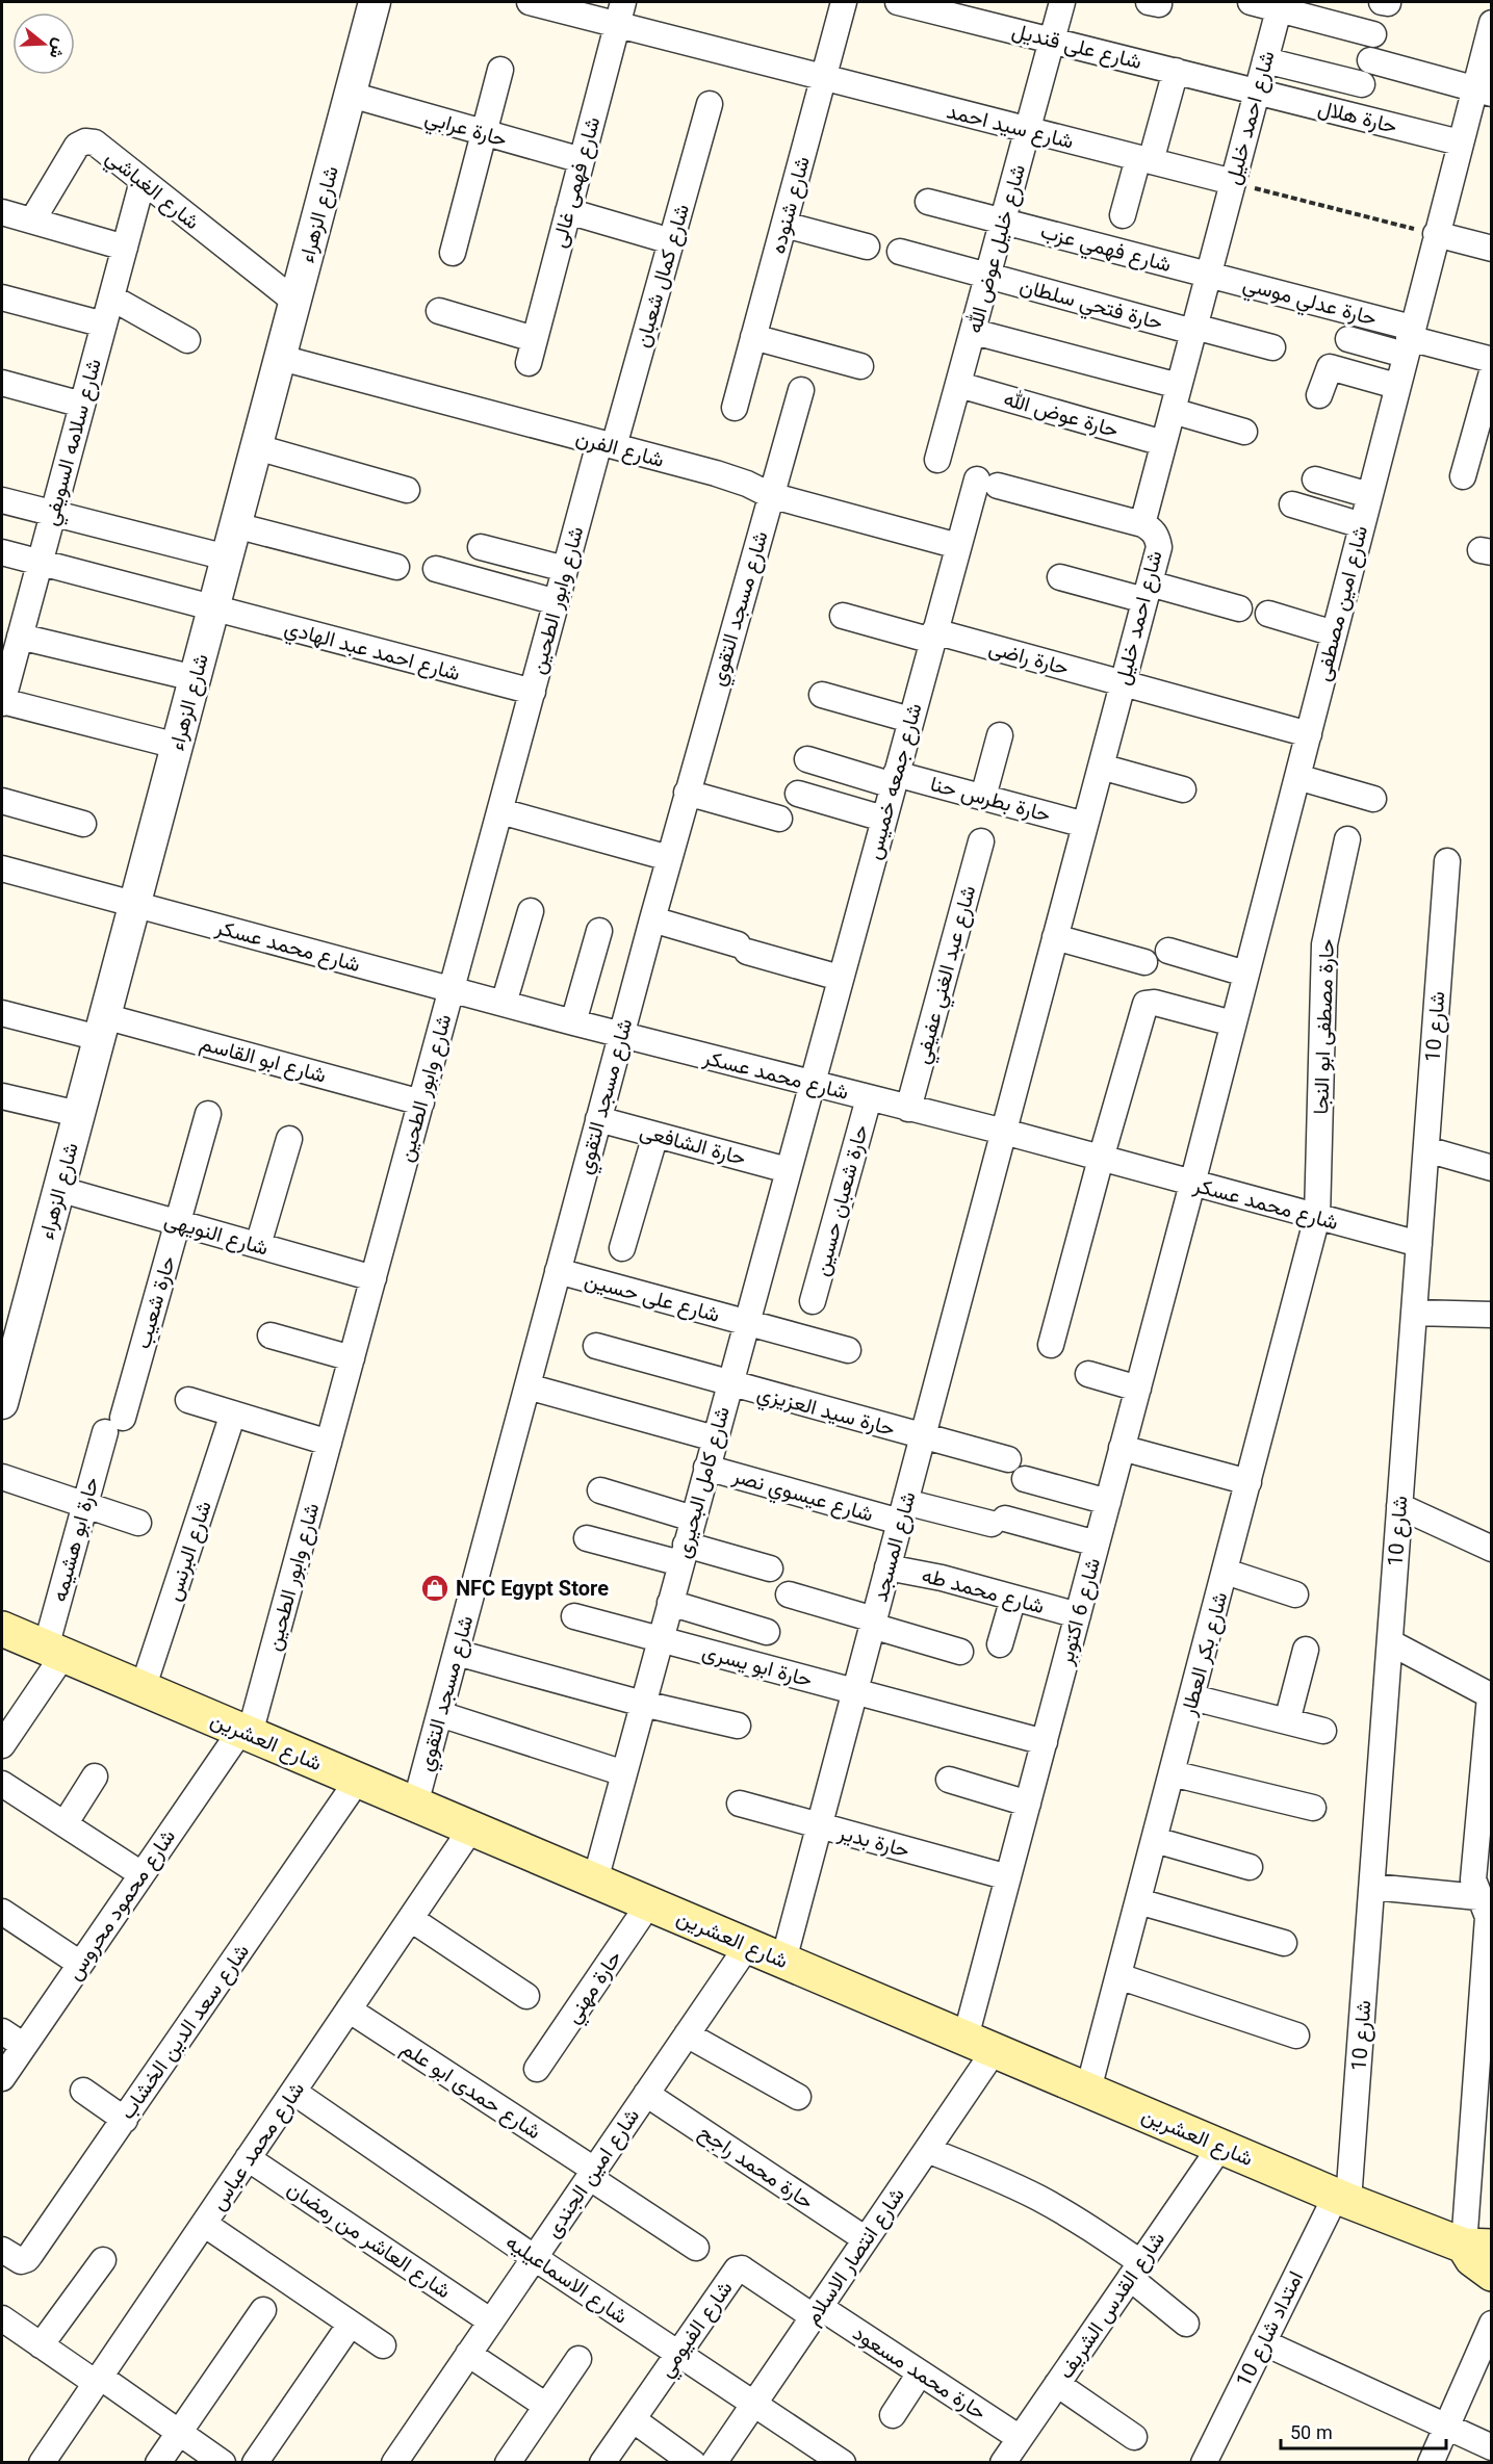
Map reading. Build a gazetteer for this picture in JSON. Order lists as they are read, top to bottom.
{
  "streets": {
    "main road": ["شارع العشرين"],
    "street": [
      "شارع على قنديل",
      "حارة هلال",
      "شارع احمد خليل",
      "شارع سيد احمد",
      "حارة عرابي",
      "شارع فهمى غالى",
      "شارع الغباشي",
      "شارع شنوده",
      "شارع الزهراء",
      "شارع فهمي عزب",
      "شارع خليل عوض الله",
      "شارع كمال شعبان",
      "حارة عدلي موسي",
      "حارة فتحي سلطان",
      "حارة عوض الله",
      "شارع سلامه السويفي",
      "شارع الفرن",
      "شارع وابور الطحين",
      "شارع امين مصطفى",
      "شارع مسجد التقوي",
      "شارع احمد عبد الهادي",
      "حارة راضى",
      "شارع جمعه خميس",
      "حارة بطرس حنا",
      "شارع محمد عسكر",
      "شارع عبد الغني عفيفي",
      "حارة مصطفى ابو النجا",
      "شارع 10",
      "شارع ابو القاسم",
      "حارة الشافعى",
      "حارة شعبان حسين",
      "شارع النويهى",
      "شارع على حسين",
      "حارة شعيب",
      "حارة سيد العزيزي",
      "شارع كامل البحيرى",
      "شارع عيسوي نصر",
      "حارة ابو هشيمه",
      "شارع المسجد",
      "شارع البرنس",
      "شارع محمد طه",
      "شارع 6 اكتوبر",
      "شارع بكر العطار",
      "حارة ابو يسرى",
      "حارة بدير",
      "شارع محمود محروس",
      "حارة مهني",
      "شارع سعد الدين الخشاب",
      "شارع حمدى ابو علم",
      "شارع محمد عباس",
      "حارة محمد راجح",
      "شارع امين الجندى",
      "شارع العاشر من رمضان",
      "شارع انتصار الاسلام",
      "شارع الاسماعيليه",
      "شارع القدس الشريف",
      "شارع الفيومي",
      "امتداد شارع 10",
      "حارة محمد مسعود"
    ]
  },
  "crossings": [
    ["شارع على قنديل", "حارة هلال"],
    ["شارع على قنديل", "شارع احمد خليل"],
    ["شارع على قنديل", "شارع خليل عوض الله"],
    ["حارة هلال", "شارع احمد خليل"],
    ["حارة هلال", "شارع امين مصطفى"],
    ["شارع احمد خليل", "شارع سيد احمد"],
    ["شارع احمد خليل", "شارع فهمي عزب"],
    ["شارع احمد خليل", "حارة عدلي موسي"],
    ["شارع احمد خليل", "حارة فتحي سلطان"],
    ["شارع احمد خليل", "حارة عوض الله"],
    ["شارع احمد خليل", "حارة راضى"],
    ["شارع احمد خليل", "شارع جمعه خميس"],
    ["شارع احمد خليل", "حارة بطرس حنا"],
    ["شارع احمد خليل", "شارع محمد عسكر"],
    ["شارع احمد خليل", "شارع المسجد"],
    ["شارع سيد احمد", "شارع فهمى غالى"],
    ["شارع سيد احمد", "شارع شنوده"],
    ["شارع سيد احمد", "شارع خليل عوض الله"],
    ["حارة عرابي", "شارع فهمى غالى"],
    ["حارة عرابي", "شارع الزهراء"],
    ["شارع الغباشي", "شارع الزهراء"],
    ["شارع الغباشي", "شارع سلامه السويفي"],
    ["شارع الزهراء", "شارع الفرن"],
    ["شارع الزهراء", "شارع احمد عبد الهادي"],
    ["شارع الزهراء", "شارع محمد عسكر"],
    ["شارع الزهراء", "شارع ابو القاسم"],
    ["شارع الزهراء", "شارع النويهى"],
    ["شارع فهمي عزب", "شارع خليل عوض الله"],
    ["شارع فهمي عزب", "حارة عدلي موسي"],
    ["شارع خليل عوض الله", "حارة فتحي سلطان"],
    ["شارع خليل عوض الله", "حارة عوض الله"],
    ["شارع كمال شعبان", "شارع الفرن"],
    ["شارع كمال شعبان", "شارع وابور الطحين"],
    ["حارة عدلي موسي", "شارع امين مصطفى"],
    ["شارع سلامه السويفي", "شارع احمد عبد الهادي"],
    ["شارع الفرن", "شارع وابور الطحين"],
    ["شارع الفرن", "شارع مسجد التقوي"],
    ["شارع الفرن", "شارع جمعه خميس"],
    ["شارع وابور الطحين", "شارع احمد عبد الهادي"],
    ["شارع وابور الطحين", "شارع محمد عسكر"],
    ["شارع وابور الطحين", "شارع ابو القاسم"],
    ["شارع وابور الطحين", "شارع النويهى"],
    ["شارع وابور الطحين", "شارع العشرين"],
    ["شارع وابور الطحين", "شارع محمود محروس"],
    ["شارع امين مصطفى", "حارة راضى"],
    ["شارع امين مصطفى", "شارع محمد عسكر"],
    ["شارع امين مصطفى", "شارع 6 اكتوبر"],
    ["شارع مسجد التقوي", "شارع محمد عسكر"],
    ["شارع مسجد التقوي", "حارة الشافعى"],
    ["شارع مسجد التقوي", "شارع على حسين"],
    ["شارع مسجد التقوي", "شارع العشرين"],
    ["حارة راضى", "شارع جمعه خميس"],
    ["شارع جمعه خميس", "حارة بطرس حنا"],
    ["شارع جمعه خميس", "شارع محمد عسكر"],
    ["شارع جمعه خميس", "شارع كامل البحيرى"],
    ["شارع محمد عسكر", "شارع عبد الغني عفيفي"],
    ["شارع محمد عسكر", "حارة مصطفى ابو النجا"],
    ["شارع محمد عسكر", "شارع 10"],
    ["شارع محمد عسكر", "حارة شعبان حسين"],
    ["شارع محمد عسكر", "شارع كامل البحيرى"],
    ["شارع محمد عسكر", "شارع المسجد"],
    ["شارع محمد عسكر", "شارع 6 اكتوبر"],
    ["شارع محمد عسكر", "شارع بكر العطار"],
    ["حارة مصطفى ابو النجا", "شارع بكر العطار"],
    ["شارع 10", "شارع العشرين"],
    ["شارع 10", "امتداد شارع 10"],
    ["حارة الشافعى", "شارع كامل البحيرى"],
    ["شارع النويهى", "حارة شعيب"],
    ["شارع على حسين", "شارع كامل البحيرى"],
    ["حارة شعيب", "حارة ابو هشيمه"],
    ["حارة سيد العزيزي", "شارع كامل البحيرى"],
    ["حارة سيد العزيزي", "شارع المسجد"],
    ["شارع كامل البحيرى", "شارع عيسوي نصر"],
    ["شارع كامل البحيرى", "حارة ابو يسرى"],
    ["شارع كامل البحيرى", "شارع العشرين"],
    ["شارع عيسوي نصر", "شارع المسجد"],
    ["شارع عيسوي نصر", "شارع 6 اكتوبر"],
    ["حارة ابو هشيمه", "شارع العشرين"],
    ["شارع المسجد", "شارع محمد طه"],
    ["شارع المسجد", "حارة ابو يسرى"],
    ["شارع المسجد", "شارع العشرين"],
    ["شارع المسجد", "حارة بدير"],
    ["شارع البرنس", "شارع العشرين"],
    ["شارع محمد طه", "شارع 6 اكتوبر"],
    ["شارع 6 اكتوبر", "حارة ابو يسرى"],
    ["شارع 6 اكتوبر", "شارع العشرين"],
    ["شارع 6 اكتوبر", "حارة بدير"],
    ["شارع 6 اكتوبر", "شارع انتصار الاسلام"],
    ["شارع بكر العطار", "شارع العشرين"],
    ["شارع العشرين", "شارع محمود محروس"],
    ["شارع العشرين", "حارة مهني"],
    ["شارع العشرين", "شارع سعد الدين الخشاب"],
    ["شارع العشرين", "شارع محمد عباس"],
    ["شارع العشرين", "شارع امين الجندى"],
    ["شارع العشرين", "شارع انتصار الاسلام"],
    ["شارع العشرين", "شارع القدس الشريف"],
    ["شارع العشرين", "امتداد شارع 10"],
    ["شارع حمدى ابو علم", "شارع محمد عباس"],
    ["شارع حمدى ابو علم", "شارع امين الجندى"],
    ["شارع محمد عباس", "شارع العاشر من رمضان"],
    ["شارع محمد عباس", "شارع الاسماعيليه"],
    ["حارة محمد راجح", "شارع امين الجندى"],
    ["حارة محمد راجح", "شارع انتصار الاسلام"],
    ["شارع امين الجندى", "شارع العاشر من رمضان"],
    ["شارع امين الجندى", "شارع الاسماعيليه"],
    ["شارع انتصار الاسلام", "شارع الاسماعيليه"],
    ["شارع انتصار الاسلام", "شارع الفيومي"],
    ["شارع انتصار الاسلام", "حارة محمد مسعود"],
    ["شارع الاسماعيليه", "شارع الفيومي"],
    ["شارع القدس الشريف", "حارة محمد مسعود"],
    ["شارع الفيومي", "حارة محمد مسعود"]
  ],
  "places": {
    "shop": ["NFC Egypt Store"]
  },
  "scale_bar": "50 m",
  "north": "right"
}
